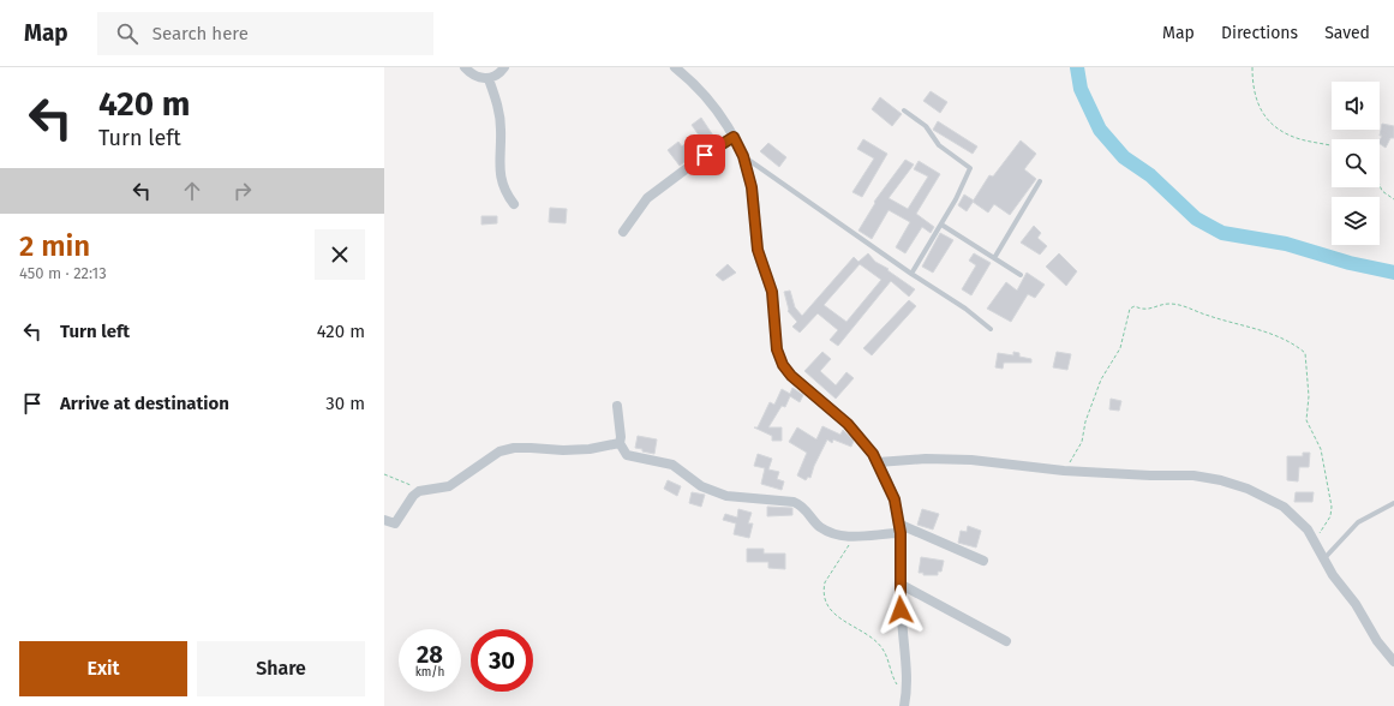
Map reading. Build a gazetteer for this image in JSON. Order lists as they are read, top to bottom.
{
  "page": {
    "header": "Map",
    "search": "Search here",
    "nav": ["Map", "Directions", "Saved"],
    "turn": ["420 m", "Turn left"],
    "heading": ["2 min", "450 m · 22:13"],
    "list": [
      {
        "name": "Turn left",
        "value": "420 m"
      },
      {
        "name": "Arrive at destination",
        "value": "30 m"
      }
    ],
    "speed": "28 km/h",
    "limit": "30",
    "buttons": ["Exit", "Share"]
  }
}
